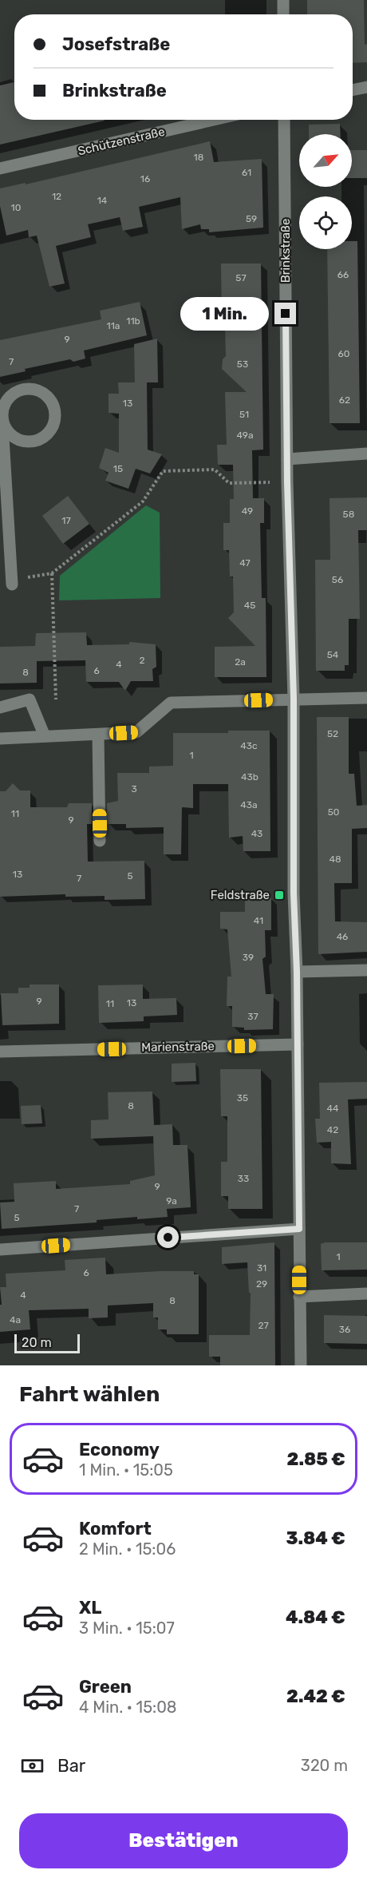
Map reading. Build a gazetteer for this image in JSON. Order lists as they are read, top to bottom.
{
  "streets": {
    "street": ["Schützenstraße", "Brinkstraße", "Marienstraße"]
  },
  "crossings": [
    ["Brinkstraße", "Marienstraße"]
  ],
  "places": {
    "transit": ["Feldstraße"]
  },
  "house_numbers": [
    "18",
    "61",
    "16",
    "12",
    "14",
    "10",
    "59",
    "66",
    "57",
    "11b",
    "11a",
    "9",
    "60",
    "7",
    "53",
    "62",
    "13",
    "51",
    "49a",
    "15",
    "49",
    "58",
    "17",
    "47",
    "56",
    "45",
    "54",
    "2",
    "2a",
    "4",
    "6",
    "8",
    "52",
    "43c",
    "1",
    "43b",
    "3",
    "43a",
    "50",
    "11",
    "9",
    "43",
    "48",
    "13",
    "5",
    "7",
    "41",
    "46",
    "39",
    "9",
    "13",
    "11",
    "37",
    "35",
    "8",
    "44",
    "42",
    "33",
    "9",
    "9a",
    "7",
    "5",
    "1",
    "31",
    "6",
    "29",
    "4",
    "8",
    "4a",
    "27",
    "36"
  ],
  "scale_bar": "20 m",
  "north": "top right",
  "page": {
    "banner": ["Josefstraße", "Brinkstraße"],
    "bubble": "1 Min.",
    "scale": "20 m",
    "heading": "Fahrt wählen",
    "list": [
      {
        "name": "Economy",
        "note": "1 Min. · 15:05",
        "value": "2.85 €"
      },
      {
        "name": "Komfort",
        "note": "2 Min. · 15:06",
        "value": "3.84 €"
      },
      {
        "name": "XL",
        "note": "3 Min. · 15:07",
        "value": "4.84 €"
      },
      {
        "name": "Green",
        "note": "4 Min. · 15:08",
        "value": "2.42 €"
      }
    ],
    "pay": ["Bar", "320 m"],
    "buttons": "Bestätigen"
  }
}
